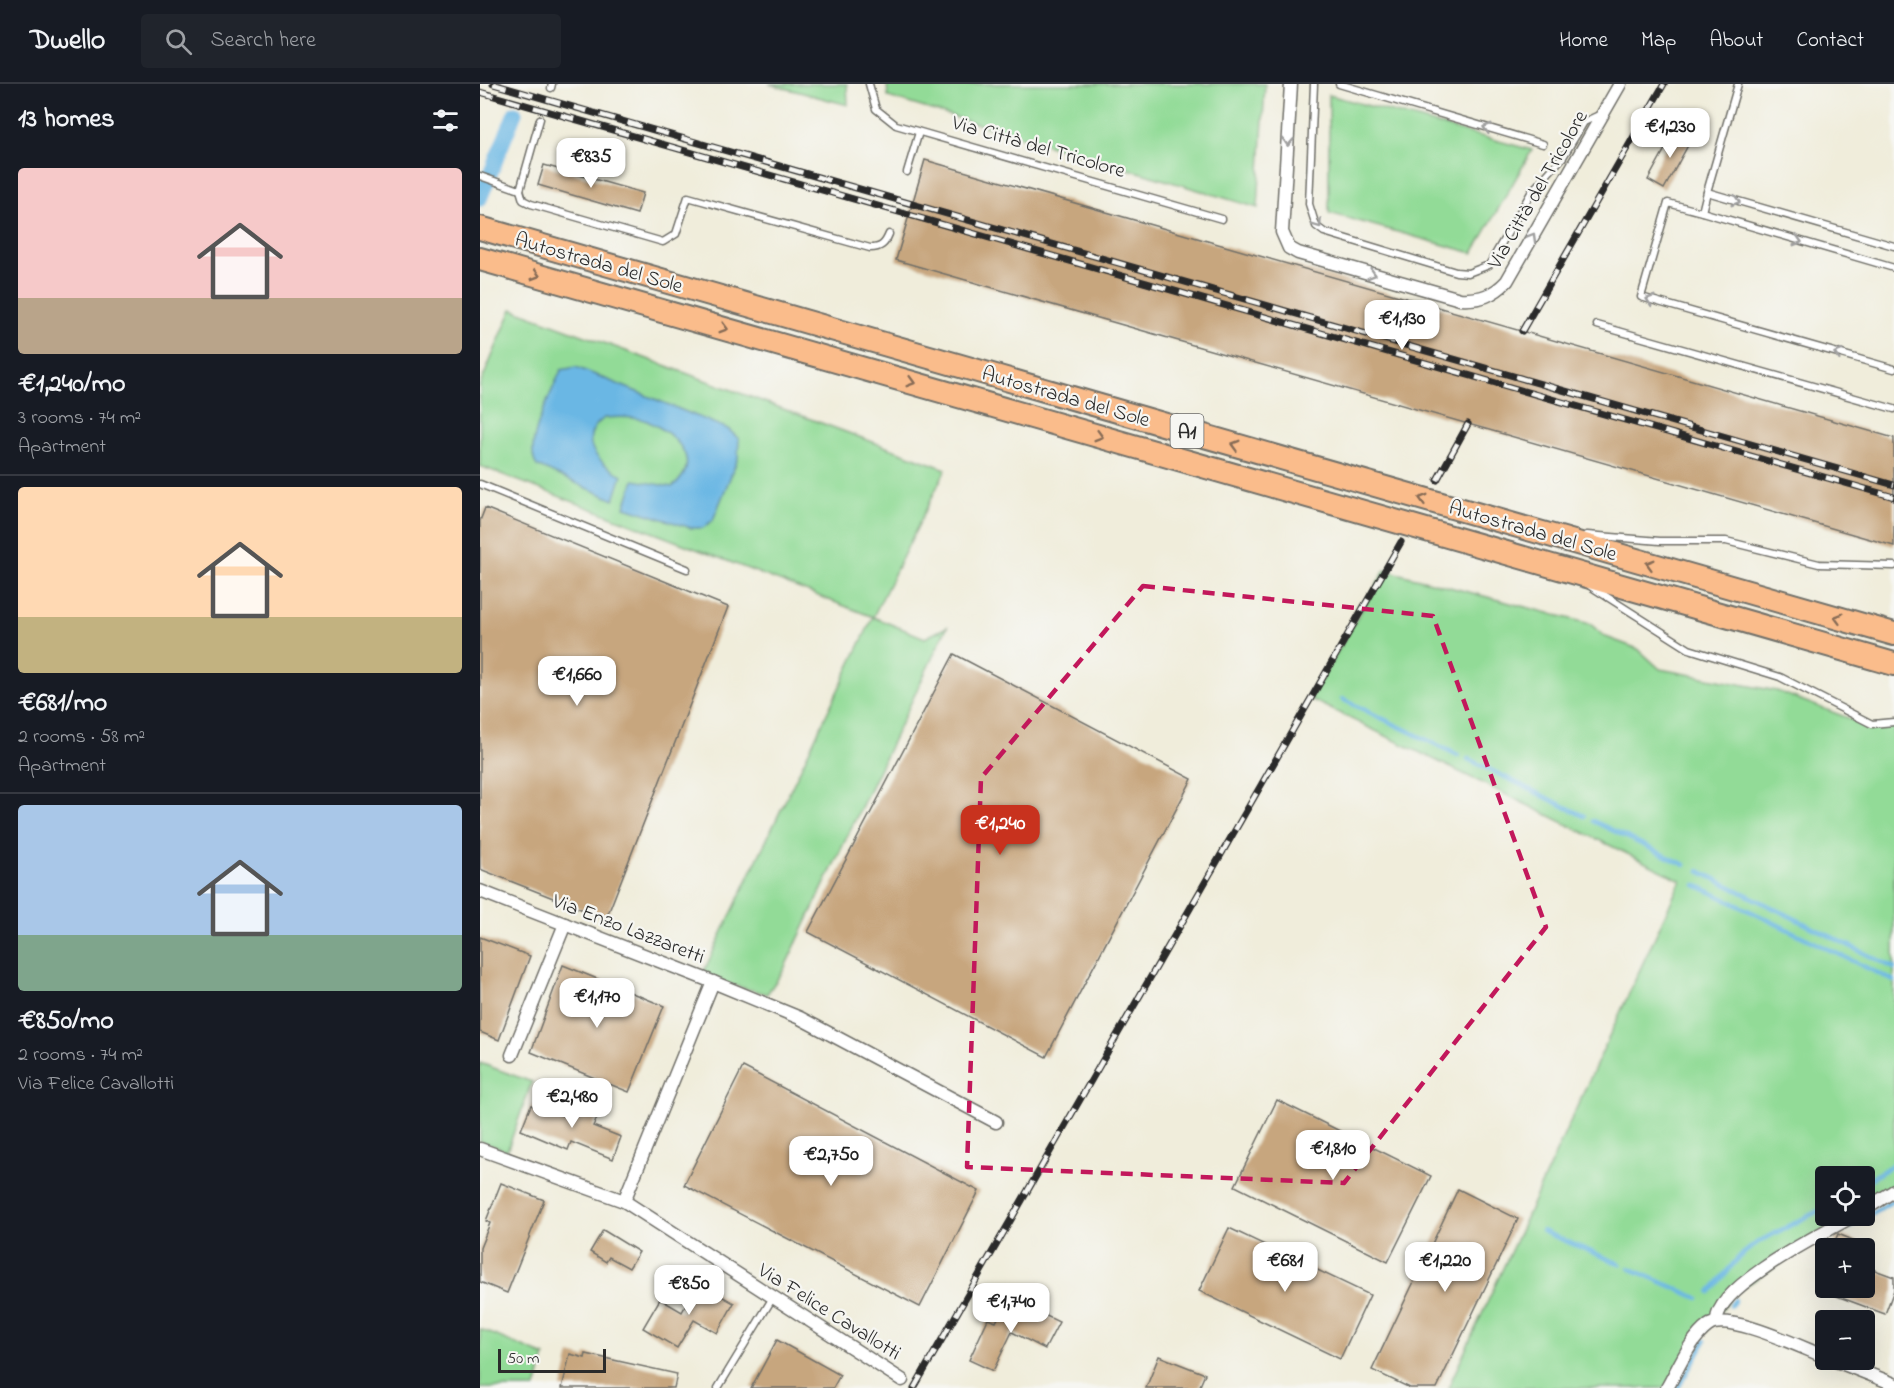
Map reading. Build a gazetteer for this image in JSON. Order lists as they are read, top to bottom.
{
  "streets": {
    "highway": ["Autostrada del Sole", "A1"],
    "street": ["Via Città del Tricolore", "Via Enzo Lazzaretti", "Via Felice Cavallotti"]
  },
  "crossings": [
    ["Via Enzo Lazzaretti", "Via Felice Cavallotti"]
  ],
  "scale_bar": "50 m",
  "page": {
    "header": "Dwello",
    "search": "Search here",
    "nav": [
      "Home",
      "Map",
      "About",
      "Contact"
    ],
    "heading": "13 homes",
    "price": [
      "€1,230",
      "€835",
      "€1,130",
      "€1,660",
      "€1,240",
      "€1,170",
      "€2,480",
      "€1,810",
      "€2,750",
      "€681",
      "€1,220",
      "€850",
      "€1,740"
    ],
    "list": [
      {
        "name": "€1,240/mo",
        "note": "3 rooms · 74 m² · Apartment"
      },
      {
        "name": "€681/mo",
        "note": "2 rooms · 58 m² · Apartment"
      },
      {
        "name": "€850/mo",
        "note": "2 rooms · 74 m² · Via Felice Cavallotti"
      }
    ],
    "map_buttons": ["+", "−"],
    "scale": "50 m"
  }
}
